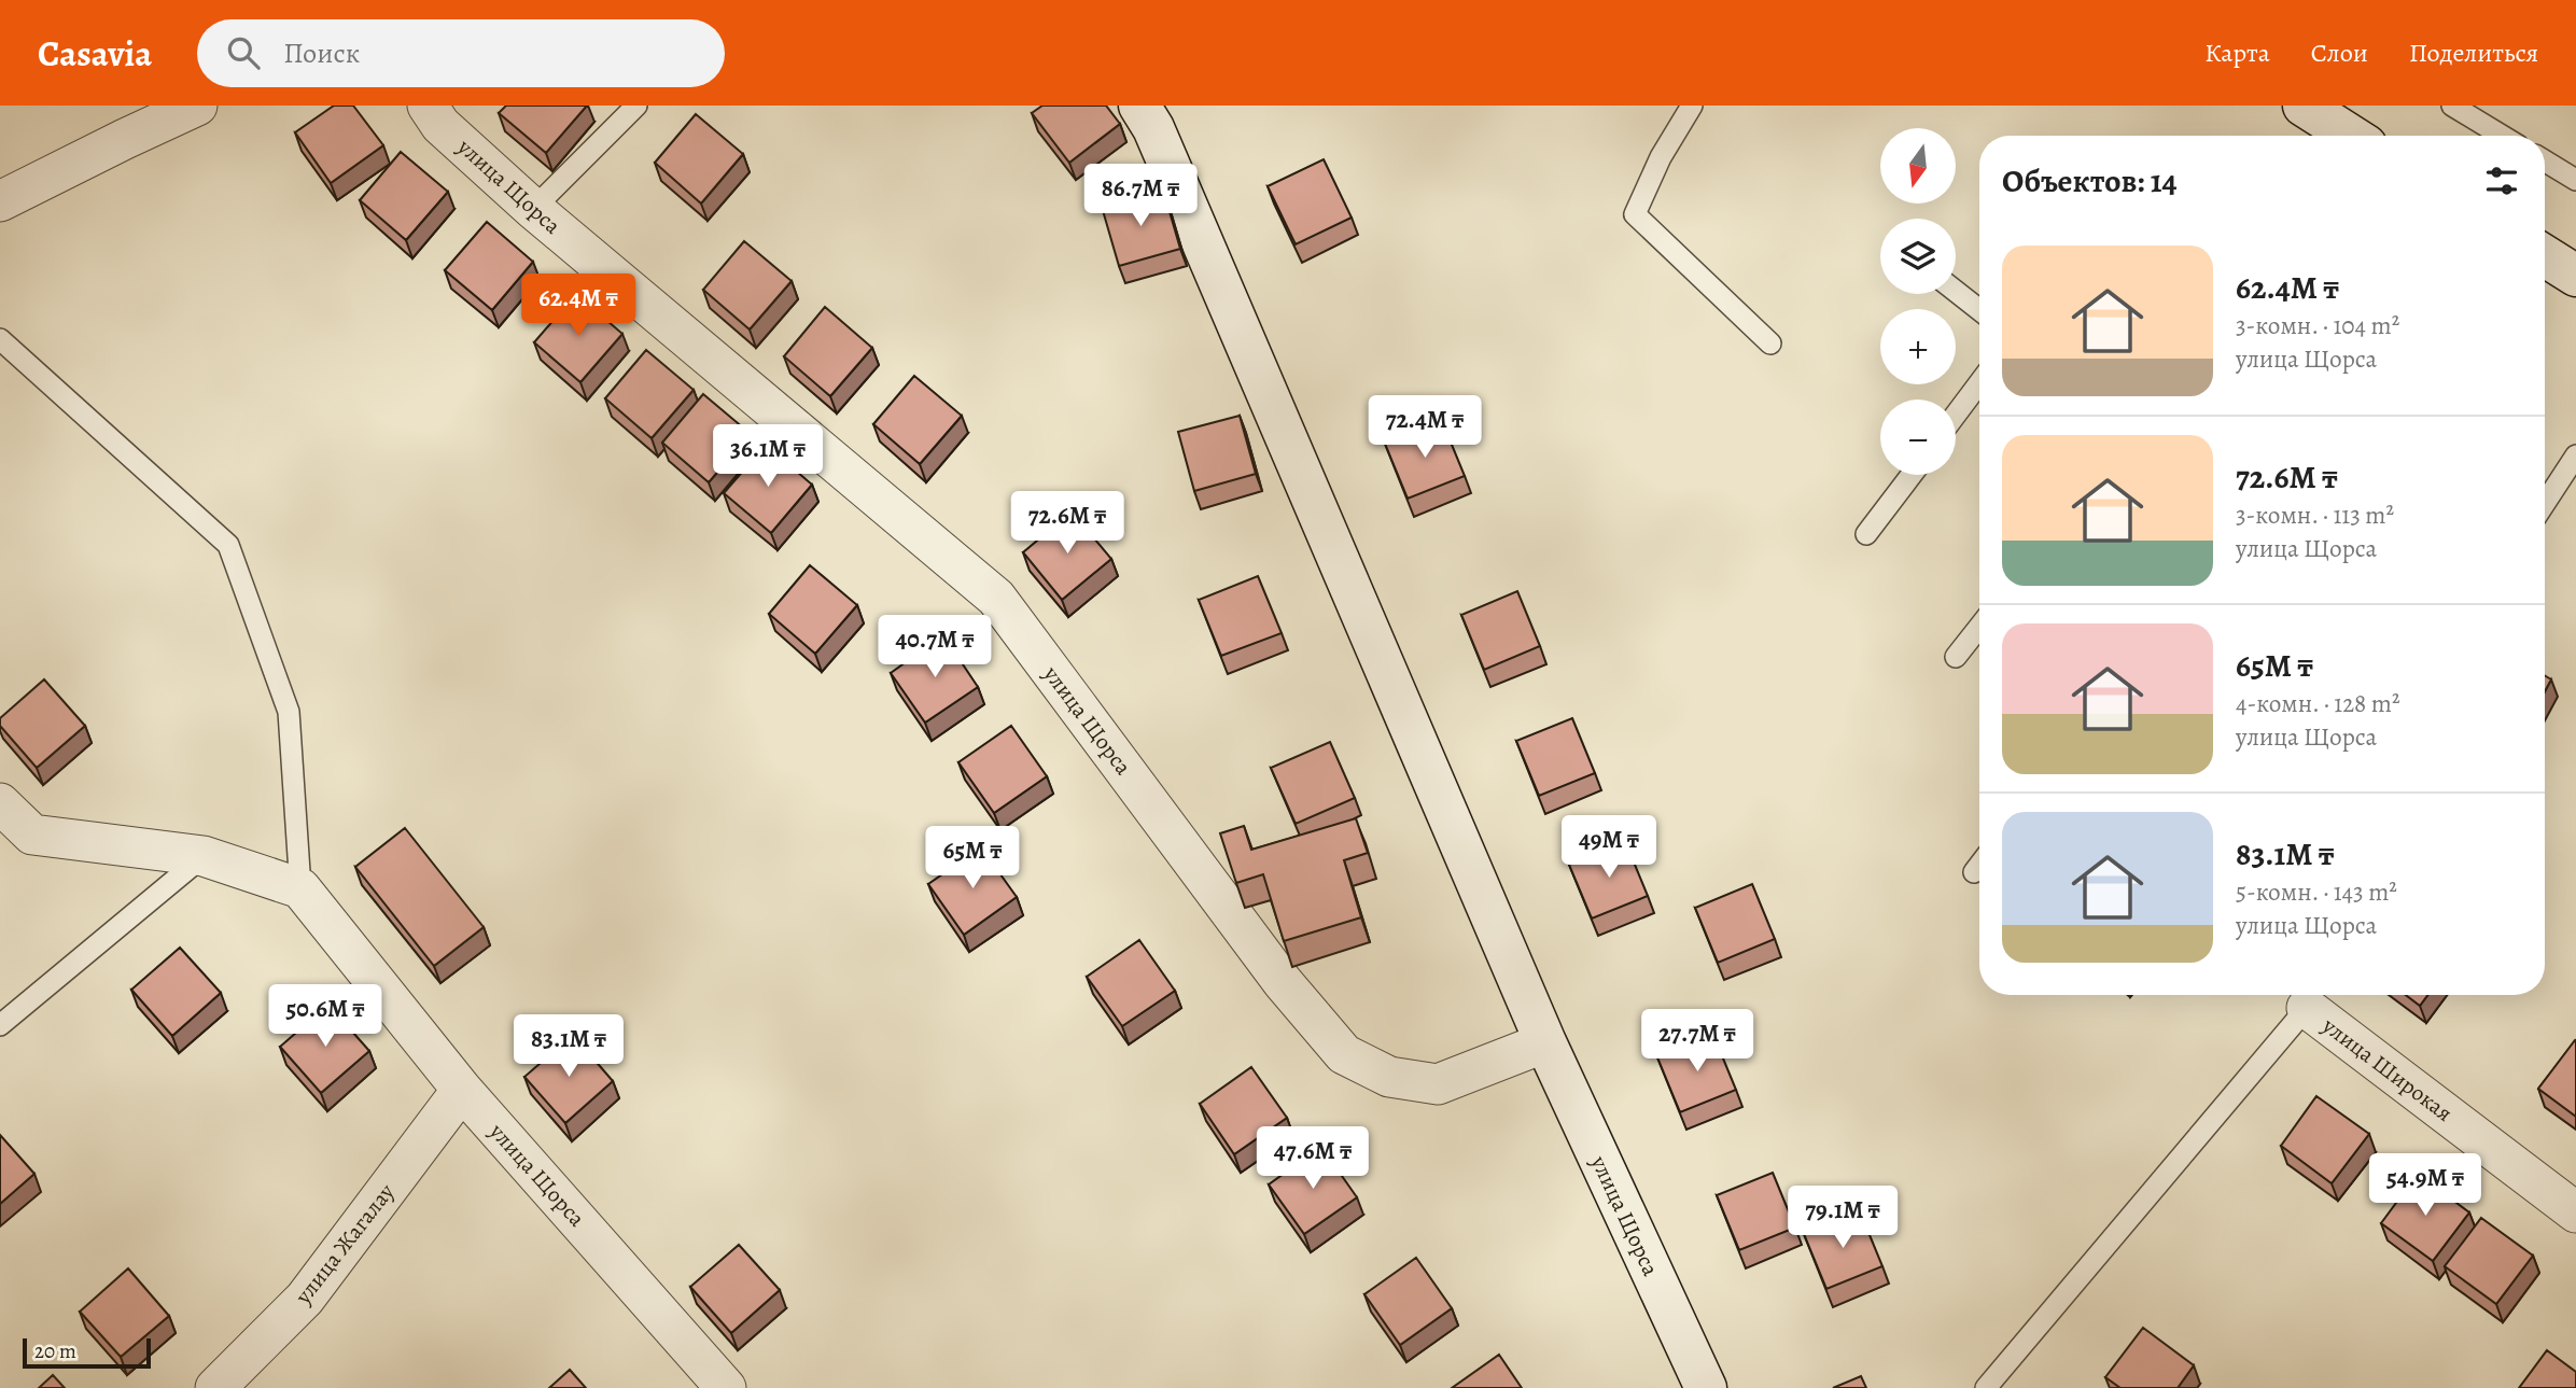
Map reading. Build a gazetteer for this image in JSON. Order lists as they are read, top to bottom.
{
  "streets": {
    "street": ["улица Щорса", "улица Широкая", "улица Жагалау"]
  },
  "crossings": [
    ["улица Щорса", "улица Жагалау"]
  ],
  "scale_bar": "20 m",
  "north": "bottom",
  "page": {
    "header": "Casavia",
    "search": "Поиск",
    "nav": ["Карта", "Слои", "Поделиться"],
    "map_buttons": ["+", "−"],
    "heading": "Объектов: 14",
    "price": [
      "86.7M ₸",
      "62.4M ₸",
      "72.4M ₸",
      "36.1M ₸",
      "72.6M ₸",
      "40.7M ₸",
      "49M ₸",
      "65M ₸",
      "50.6M ₸",
      "27.7M ₸",
      "83.1M ₸",
      "47.6M ₸",
      "54.9M ₸",
      "79.1M ₸"
    ],
    "list": [
      {
        "name": "62.4M ₸",
        "note": "3-комн. · 104 m² · улица Щорса"
      },
      {
        "name": "72.6M ₸",
        "note": "3-комн. · 113 m² · улица Щорса"
      },
      {
        "name": "65M ₸",
        "note": "4-комн. · 128 m² · улица Щорса"
      },
      {
        "name": "83.1M ₸",
        "note": "5-комн. · 143 m² · улица Щорса"
      }
    ],
    "scale": "20 m"
  }
}
